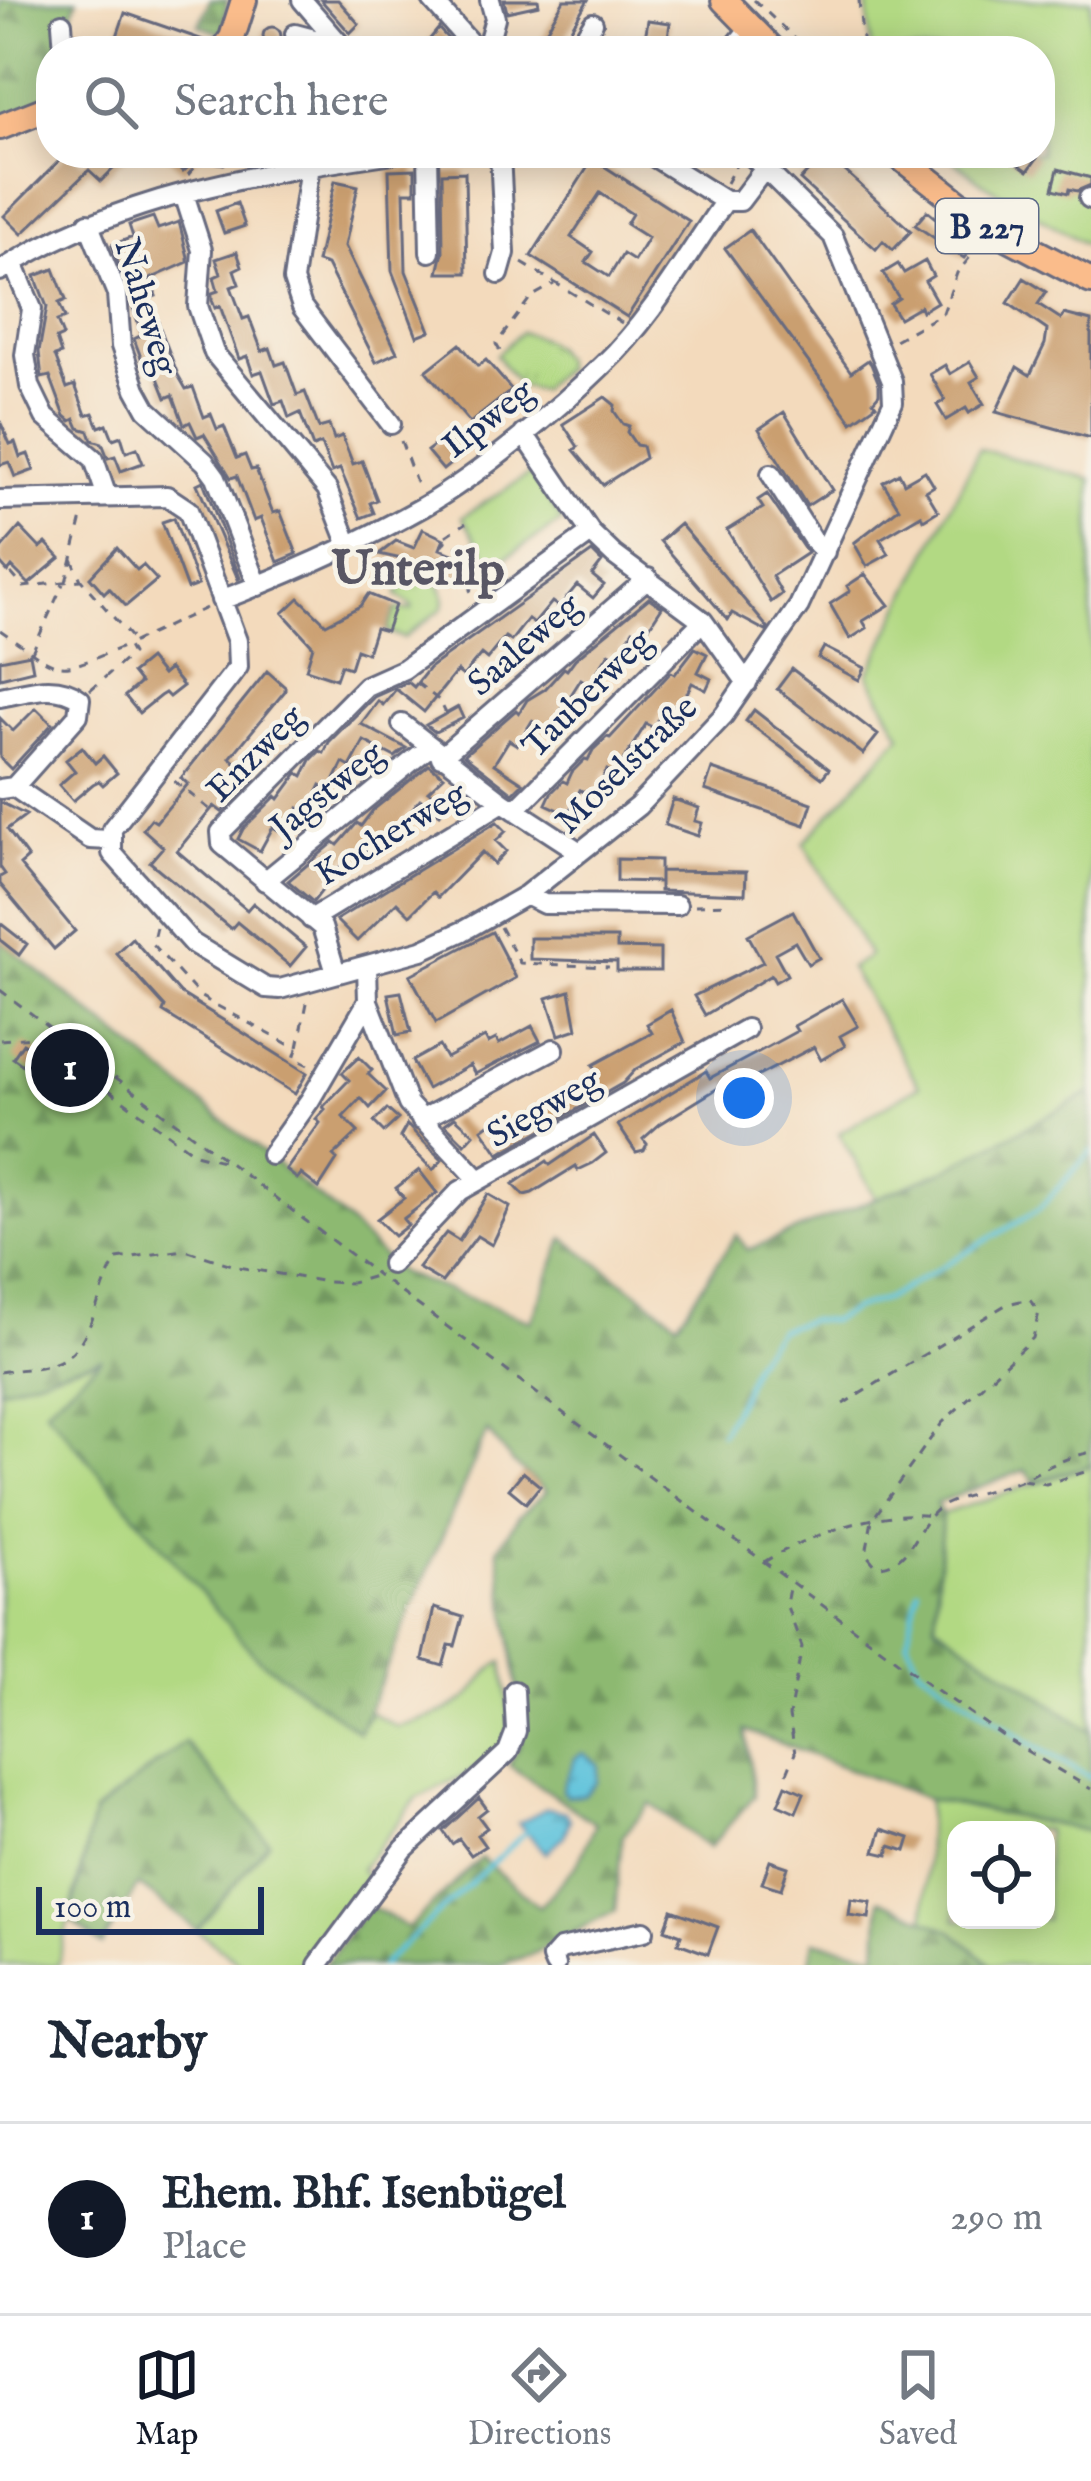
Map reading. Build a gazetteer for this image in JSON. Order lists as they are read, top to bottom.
{
  "streets": {
    "main road": ["B 227"],
    "street": [
      "Naheweg",
      "Ilpweg",
      "Saaleweg",
      "Tauberweg",
      "Enzweg",
      "Moselstraße",
      "Jagstweg",
      "Kocherweg",
      "Siegweg"
    ]
  },
  "crossings": [
    ["Naheweg", "Ilpweg"],
    ["Saaleweg", "Jagstweg"],
    ["Tauberweg", "Kocherweg"],
    ["Enzweg", "Moselstraße"],
    ["Enzweg", "Jagstweg"],
    ["Enzweg", "Kocherweg"]
  ],
  "districts": ["Unterilp"],
  "scale_bar": "100 m",
  "page": {
    "search": "Search here",
    "pins": "1",
    "scale": "100 m",
    "heading": "Nearby",
    "list": [
      {
        "mark": "1",
        "name": "Ehem. Bhf. Isenbügel",
        "note": "Place",
        "value": "290 m"
      }
    ],
    "nav": ["Map", "Directions", "Saved"]
  }
}
